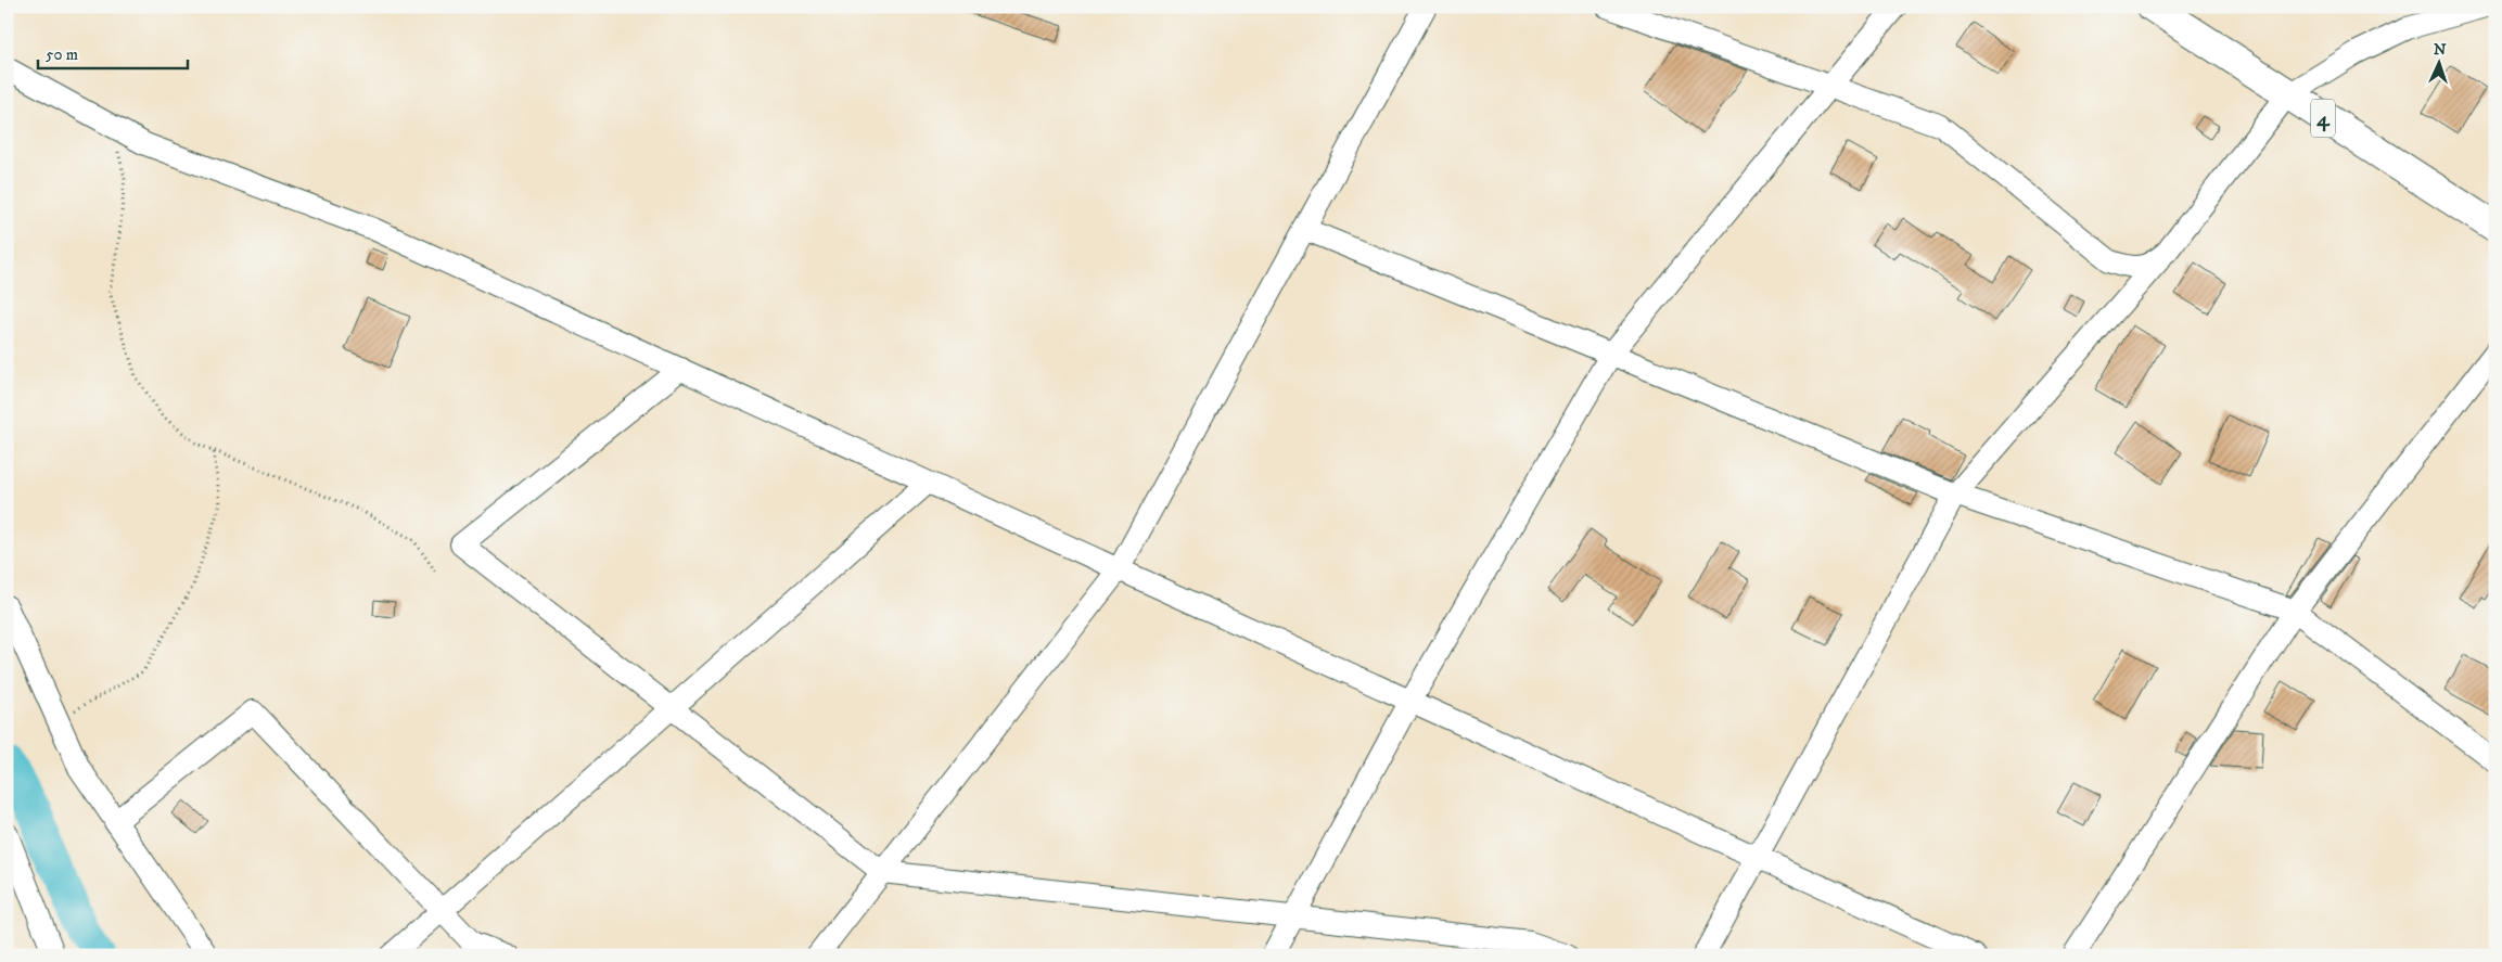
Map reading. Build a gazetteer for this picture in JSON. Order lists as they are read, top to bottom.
{
  "streets": {
    "highway": ["4"]
  },
  "scale_bar": "50 m",
  "north": "top"
}
